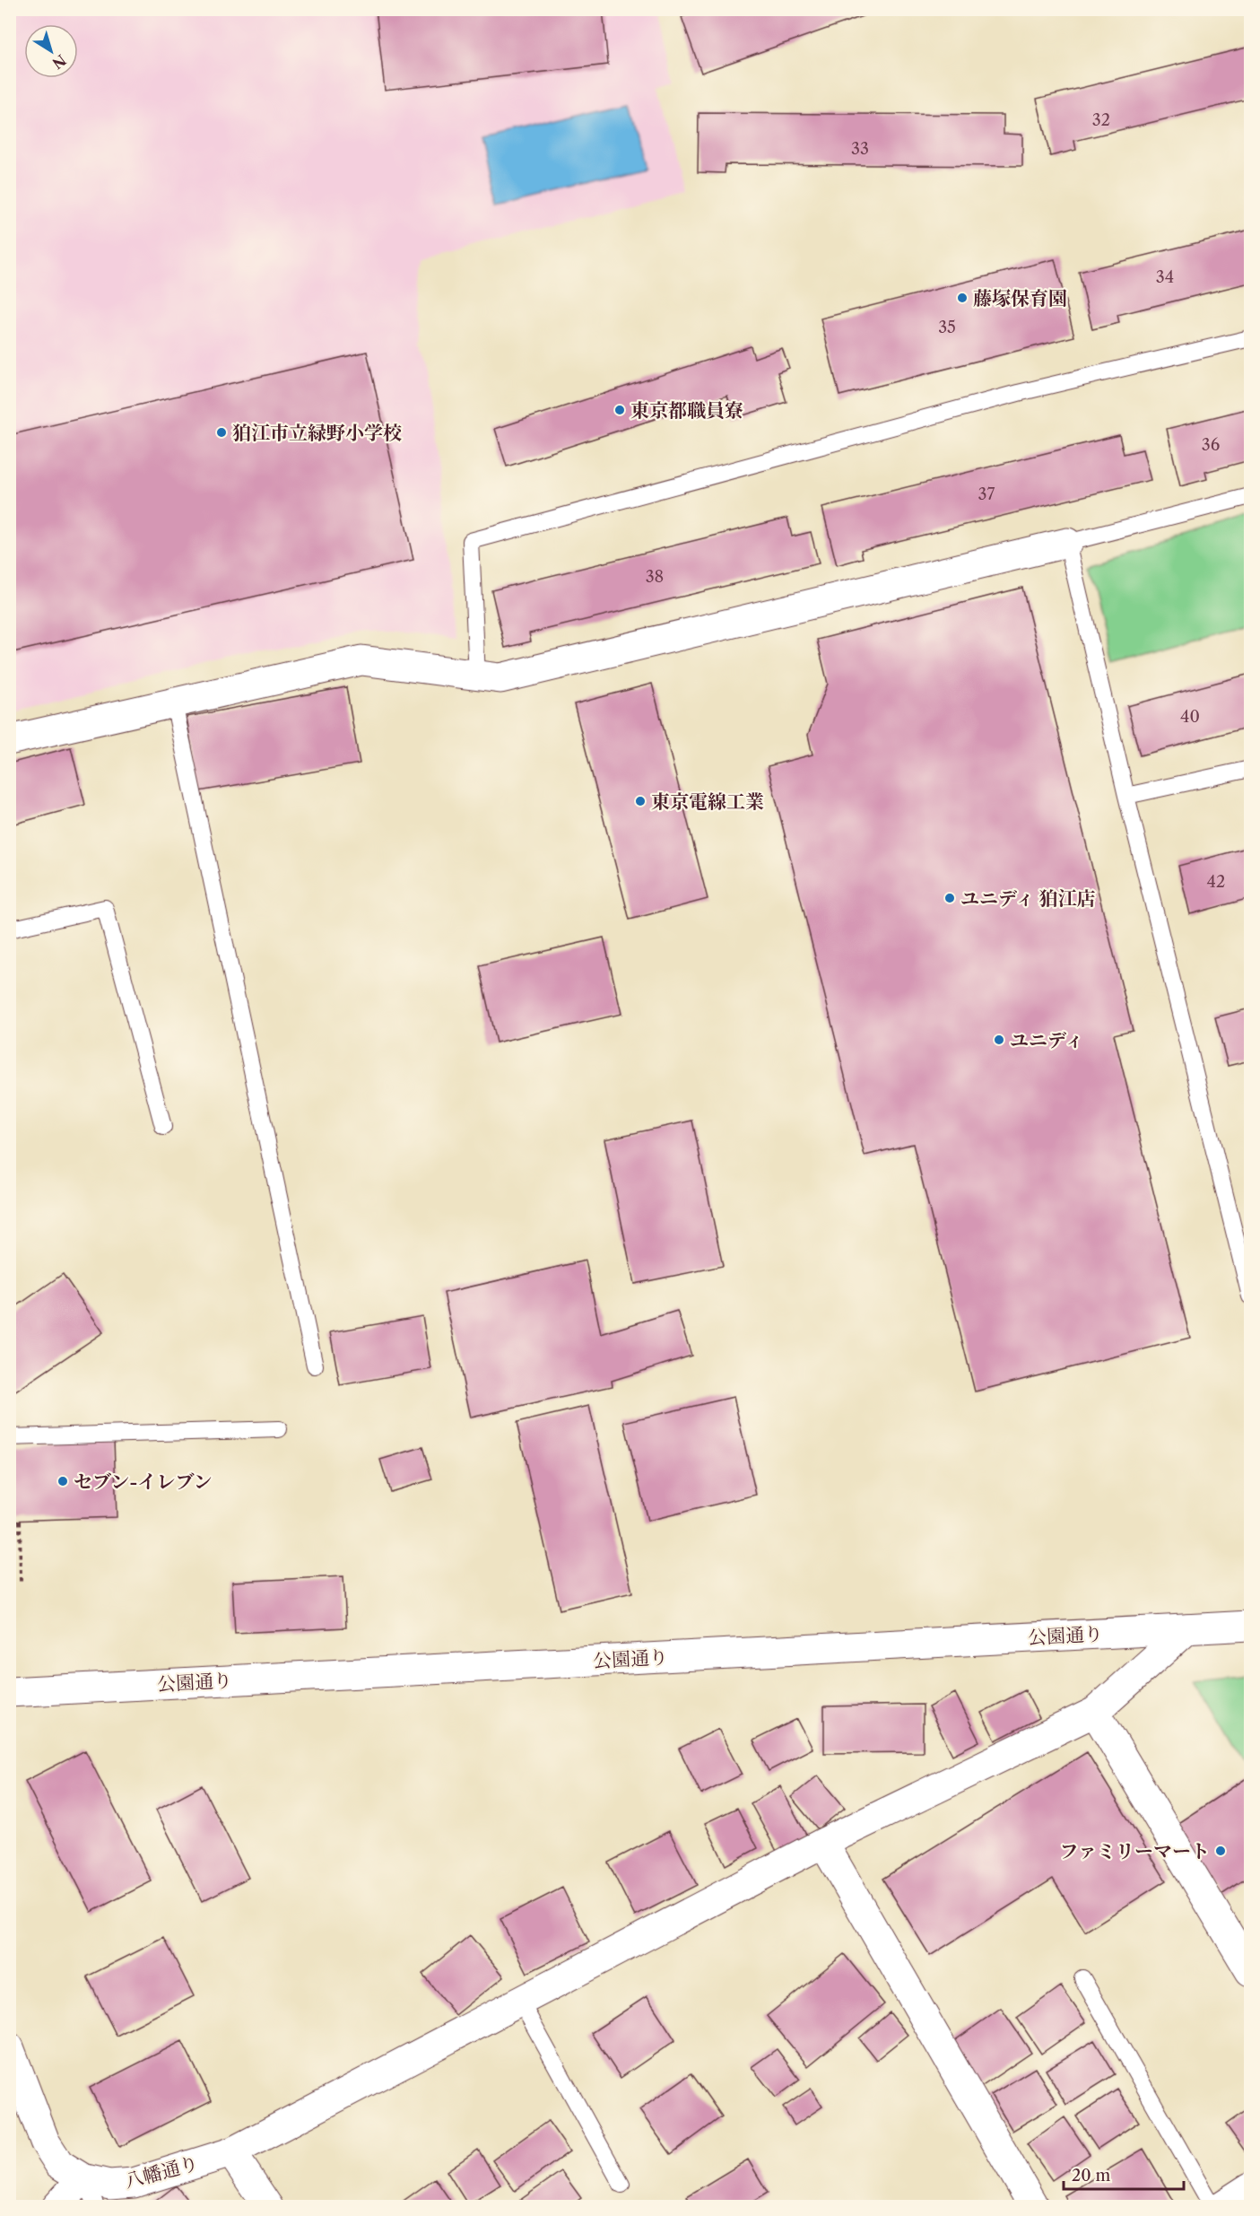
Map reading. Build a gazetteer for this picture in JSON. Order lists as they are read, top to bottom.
{
  "streets": {
    "street": ["公園通り", "八幡通り"]
  },
  "crossings": [
    ["公園通り", "八幡通り"]
  ],
  "places": [
    "藤塚保育園",
    "東京都職員寮",
    "狛江市立緑野小学校",
    "東京電線工業",
    "ユニディ 狛江店",
    "ユニディ",
    "セブン-イレブン",
    "ファミリーマート"
  ],
  "house_numbers": [
    "32",
    "33",
    "34",
    "35",
    "36",
    "37",
    "38",
    "40",
    "42"
  ],
  "scale_bar": "20 m",
  "north": "bottom right"
}
